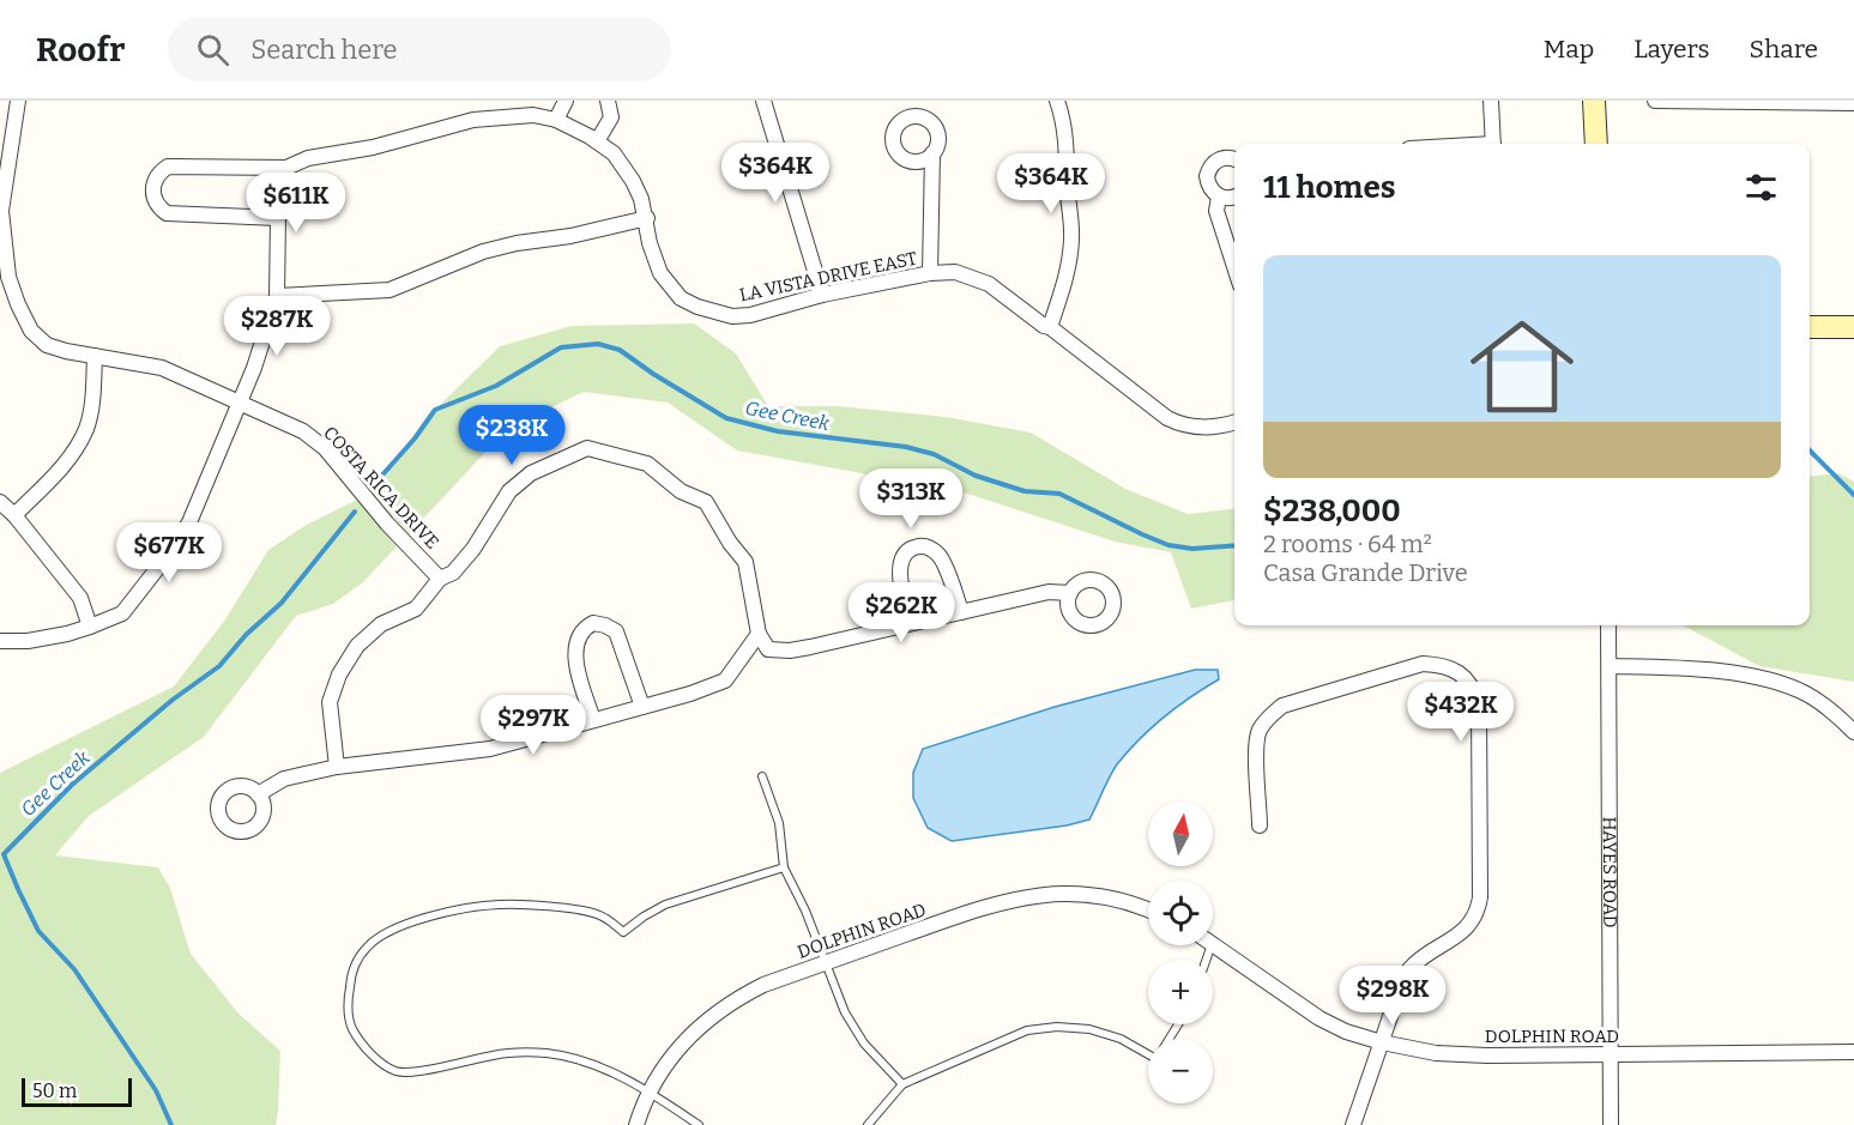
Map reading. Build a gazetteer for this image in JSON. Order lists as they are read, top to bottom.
{
  "streets": {
    "street": [
      "LA VISTA DRIVE EAST",
      "COSTA RICA DRIVE",
      "HAYES ROAD",
      "DOLPHIN ROAD"
    ]
  },
  "crossings": [
    ["HAYES ROAD", "DOLPHIN ROAD"]
  ],
  "water": ["Gee Creek"],
  "scale_bar": "50 m",
  "north": "top",
  "page": {
    "header": "Roofr",
    "search": "Search here",
    "nav": ["Map", "Layers", "Share"],
    "price": [
      "$364K",
      "$364K",
      "$611K",
      "$287K",
      "$238K",
      "$313K",
      "$677K",
      "$262K",
      "$432K",
      "$297K",
      "$298K"
    ],
    "heading": "11 homes",
    "list": [
      {
        "name": "$238,000",
        "note": "2 rooms · 64 m² · Casa Grande Drive"
      }
    ],
    "map_buttons": ["+", "−"],
    "scale": "50 m"
  }
}
